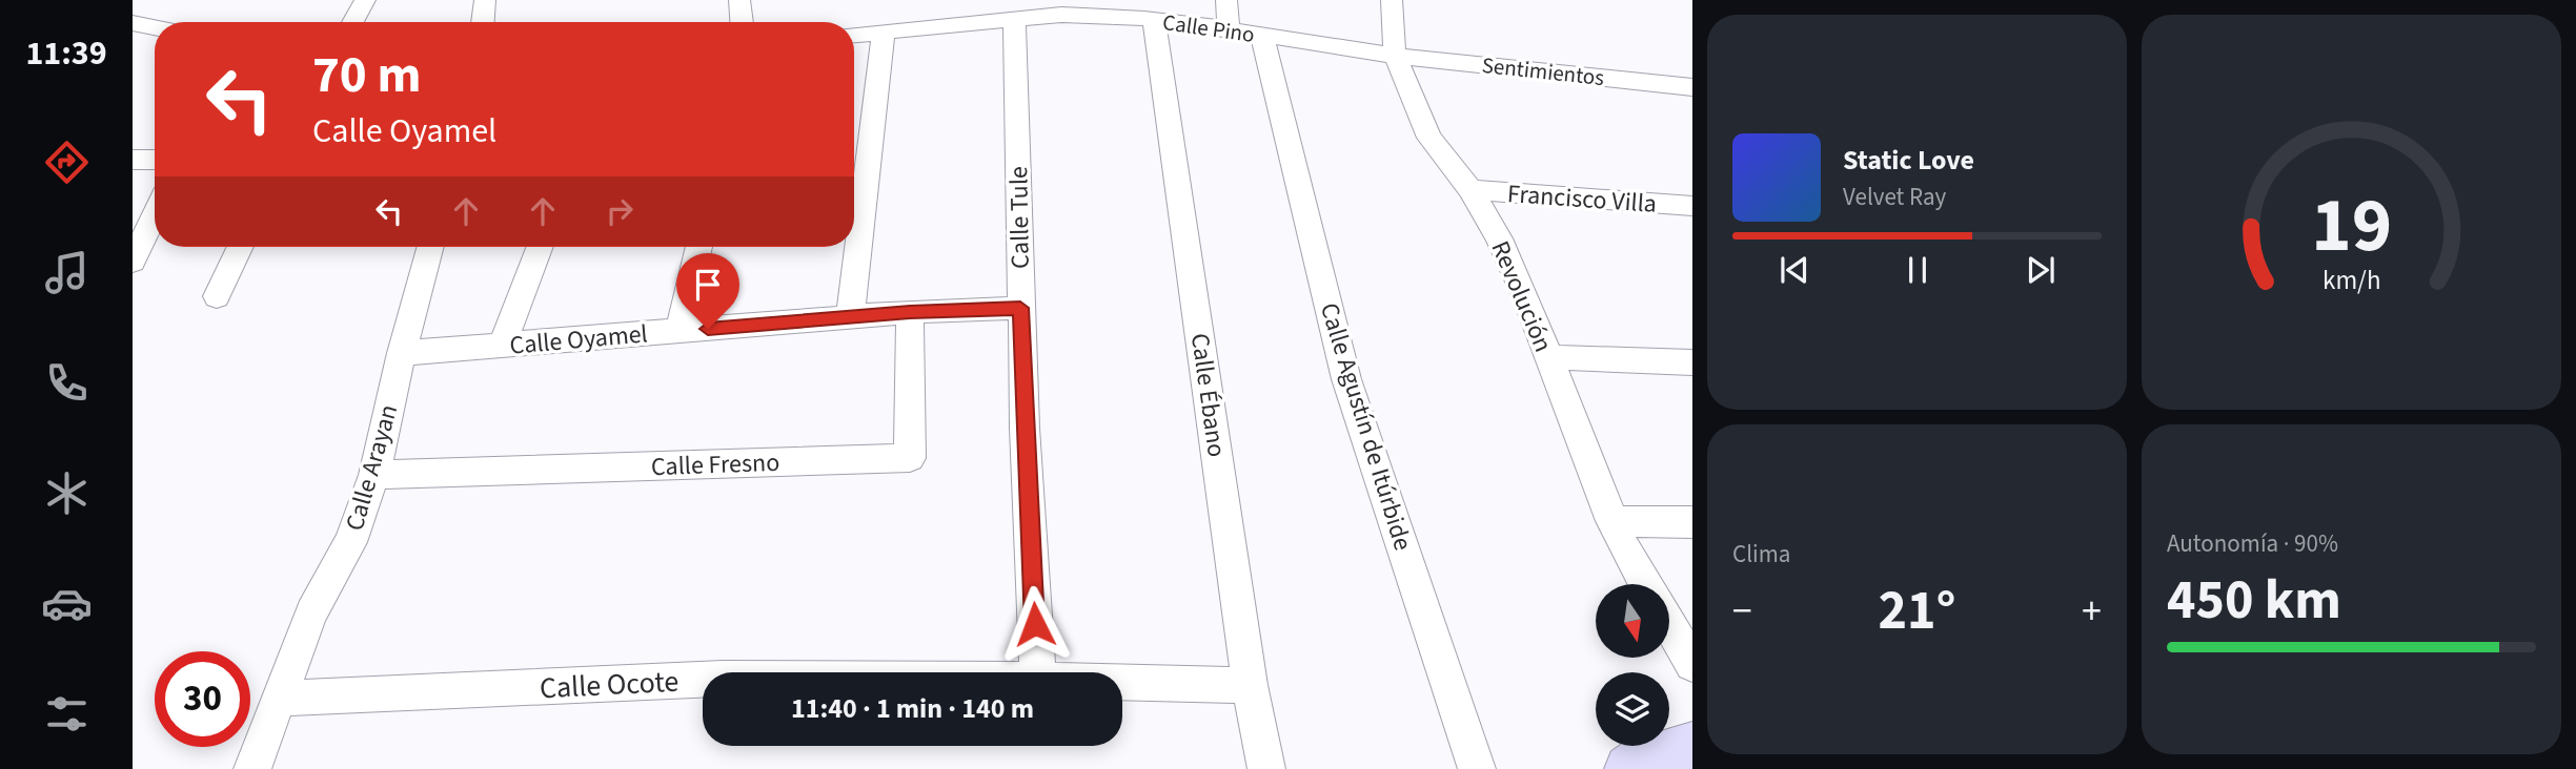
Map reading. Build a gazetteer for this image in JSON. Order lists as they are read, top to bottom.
{
  "streets": {
    "street": [
      "Calle Pino",
      "Sentimientos",
      "Francisco Villa",
      "Calle Tule",
      "Revolución",
      "Calle Oyamel",
      "Calle Ébano",
      "Calle Agustín de Itúrbide",
      "Calle Fresno",
      "Calle Arayan",
      "Calle Ocote"
    ]
  },
  "crossings": [
    ["Calle Pino", "Sentimientos"],
    ["Calle Pino", "Calle Tule"],
    ["Calle Pino", "Revolución"],
    ["Calle Pino", "Calle Ébano"],
    ["Calle Pino", "Calle Agustín de Itúrbide"],
    ["Sentimientos", "Revolución"],
    ["Francisco Villa", "Revolución"],
    ["Calle Tule", "Calle Oyamel"],
    ["Calle Oyamel", "Calle Fresno"],
    ["Calle Oyamel", "Calle Arayan"],
    ["Calle Ébano", "Calle Ocote"],
    ["Calle Fresno", "Calle Arayan"],
    ["Calle Arayan", "Calle Ocote"]
  ],
  "north": "bottom",
  "page": {
    "tabs": "11:39",
    "turn": ["70 m", "Calle Oyamel"],
    "song": ["Static Love", "Velvet Ray"],
    "tile": [
      "Clima",
      ["Autonomía · 90%", "450 km"]
    ],
    "heat": ["−", "21°", "+"],
    "limit": "30",
    "trip": "11:40 · 1 min · 140 m",
    "gauge": ["19", "km/h"]
  }
}
